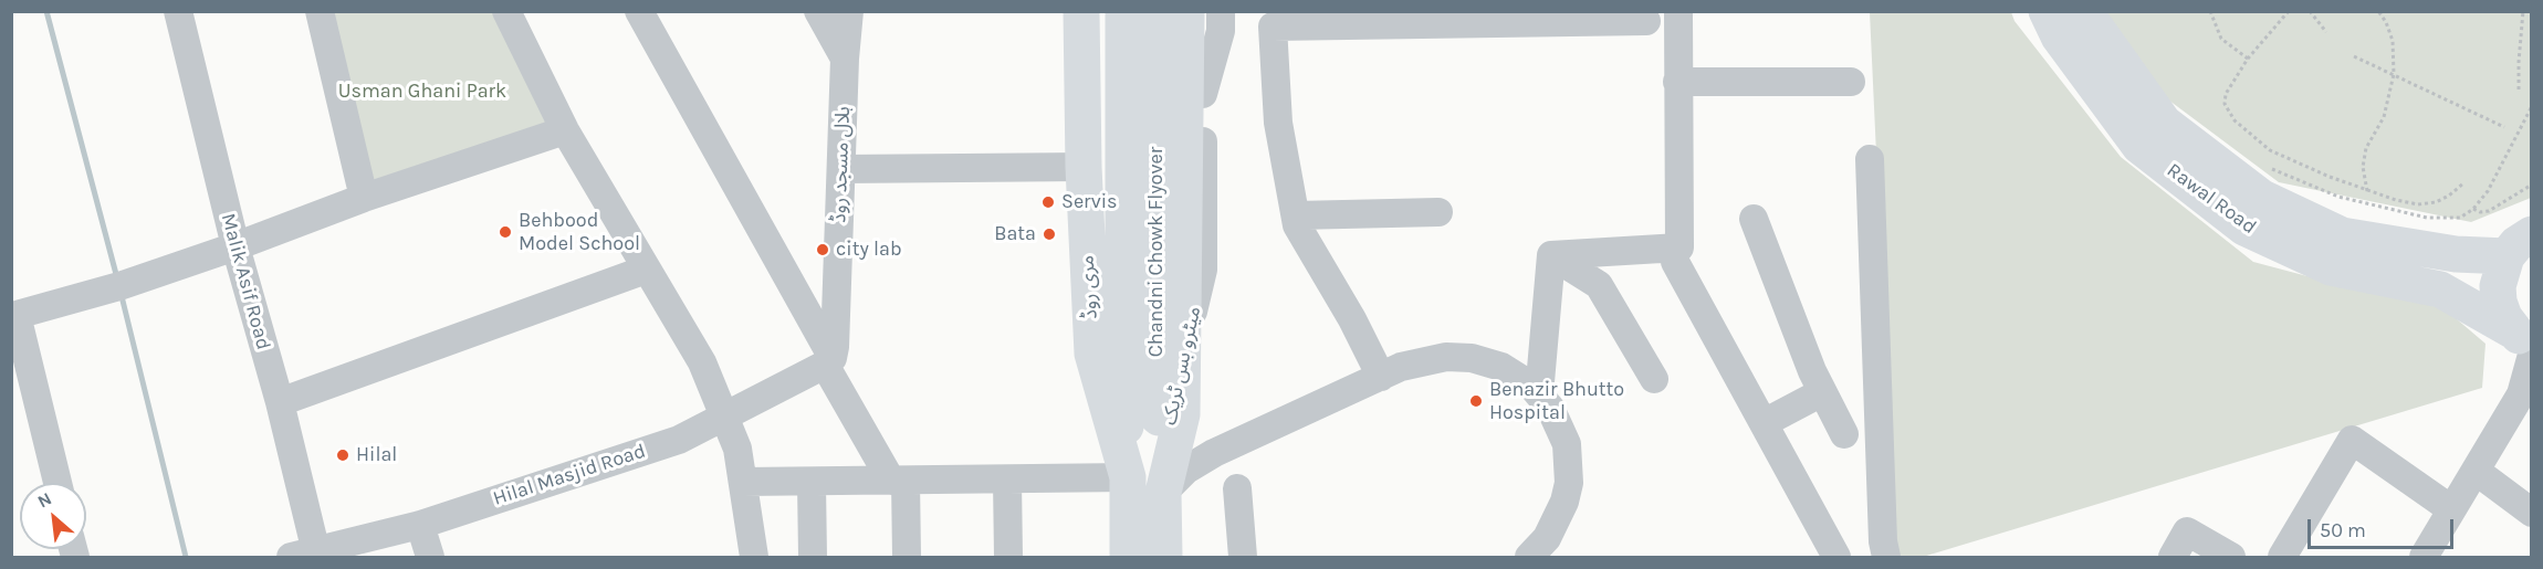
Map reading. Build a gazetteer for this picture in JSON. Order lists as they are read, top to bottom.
{
  "streets": {
    "main road": ["Rawal Road", "Chandni Chowk Flyover", "مری روڈ"],
    "street": [
      "ہلال مسجد روڈ",
      "Malik Asif Road",
      "میٹرو بس ٹریک",
      "Hilal Masjid Road"
    ]
  },
  "crossings": [
    ["ہلال مسجد روڈ", "Hilal Masjid Road"],
    ["Chandni Chowk Flyover", "مری روڈ"],
    ["Malik Asif Road", "Hilal Masjid Road"]
  ],
  "parks": ["Usman Ghani Park"],
  "places": [
    "Servis",
    "Behbood Model School",
    "Bata",
    "city lab",
    "Benazir Bhutto Hospital",
    "Hilal"
  ],
  "scale_bar": "50 m",
  "north": "top left"
}
